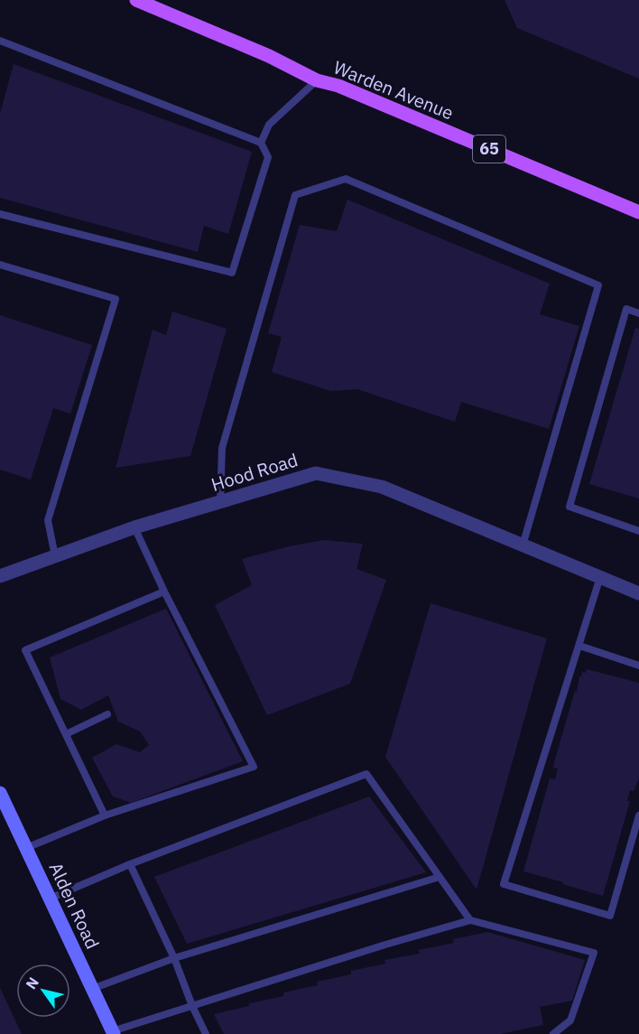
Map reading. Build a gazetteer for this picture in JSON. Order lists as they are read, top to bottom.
{
  "streets": {
    "main road": ["Warden Avenue", "65", "Alden Road"],
    "street": ["Hood Road"]
  },
  "north": "top left"
}
